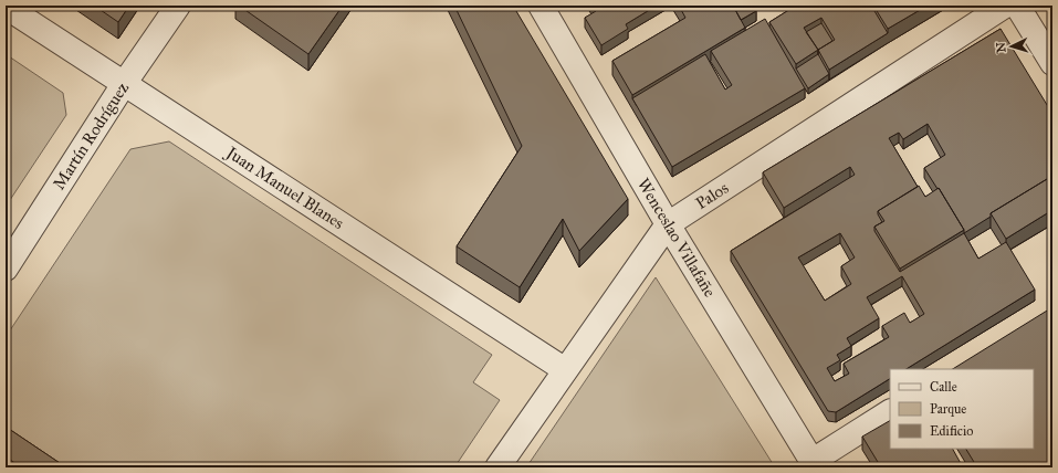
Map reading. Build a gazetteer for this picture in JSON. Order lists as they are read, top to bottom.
{
  "streets": {
    "street": [
      "Martín Rodríguez",
      "Juan Manuel Blanes",
      "Palos",
      "Wenceslao Villafañe"
    ]
  },
  "crossings": [
    ["Martín Rodríguez", "Juan Manuel Blanes"],
    ["Juan Manuel Blanes", "Palos"],
    ["Palos", "Wenceslao Villafañe"]
  ],
  "legend": ["Calle", "Parque", "Edificio"],
  "north": "left"
}
